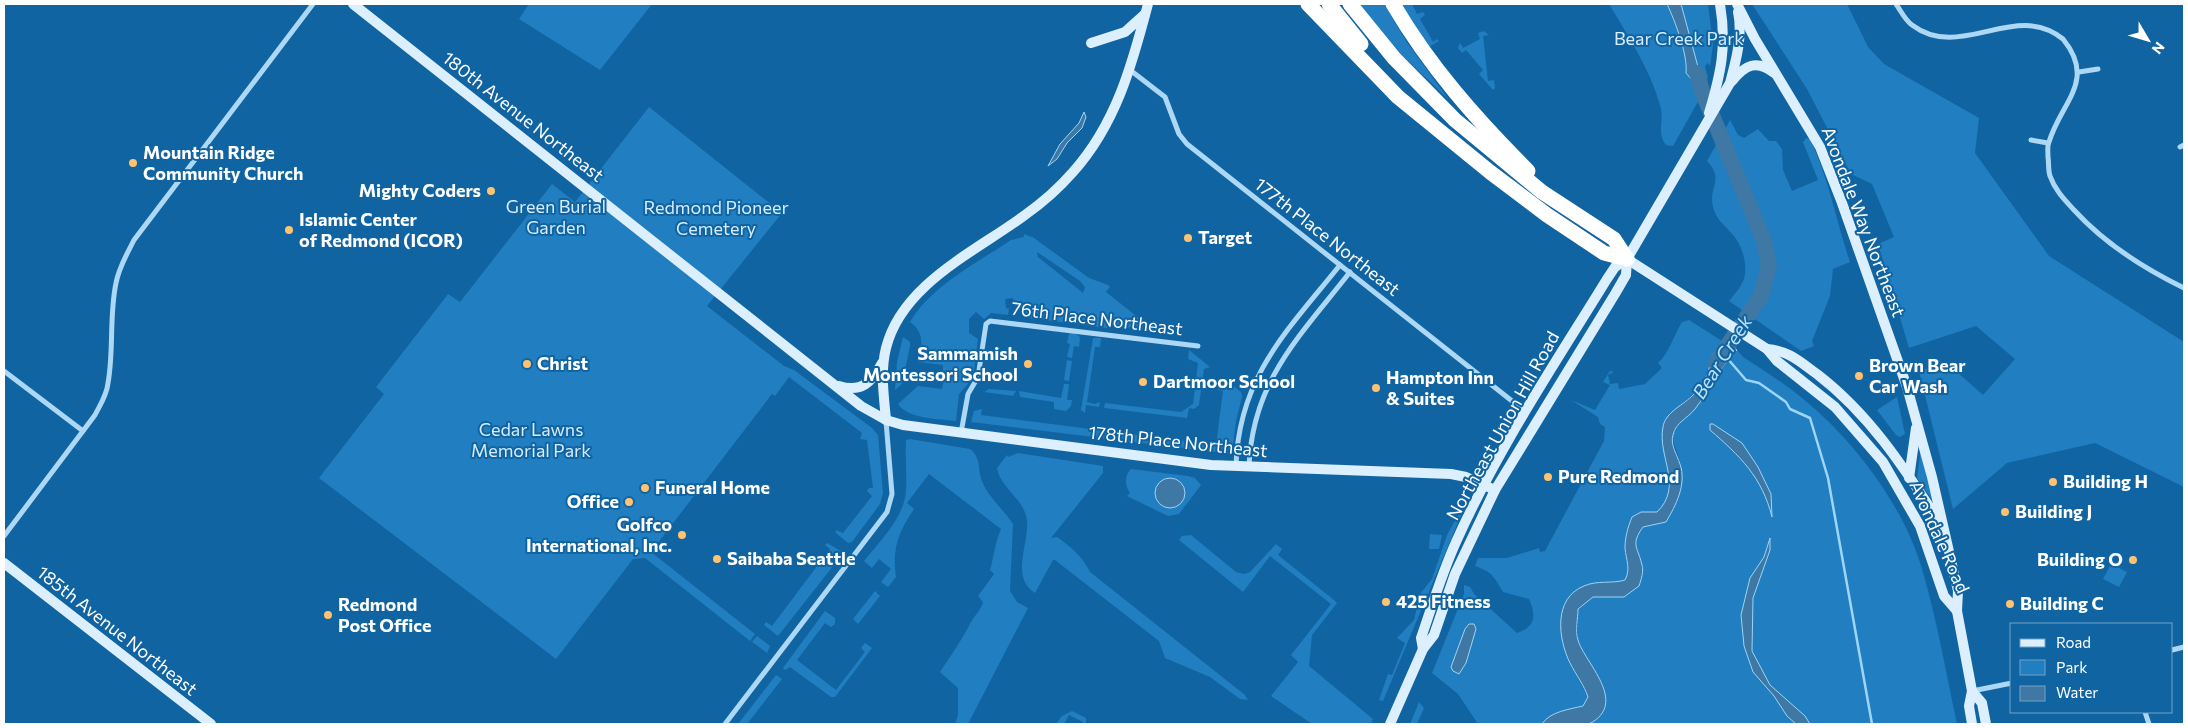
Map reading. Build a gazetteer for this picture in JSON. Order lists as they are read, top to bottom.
{
  "streets": {
    "street": [
      "180th Avenue Northeast",
      "Avondale Way Northeast",
      "177th Place Northeast",
      "76th Place Northeast",
      "Northeast Union Hill Road",
      "178th Place Northeast",
      "Avondale Road",
      "185th Avenue Northeast"
    ]
  },
  "crossings": [
    ["180th Avenue Northeast", "178th Place Northeast"],
    ["Avondale Way Northeast", "Northeast Union Hill Road"],
    ["Avondale Way Northeast", "Avondale Road"],
    ["177th Place Northeast", "Northeast Union Hill Road"],
    ["76th Place Northeast", "178th Place Northeast"],
    ["Northeast Union Hill Road", "178th Place Northeast"],
    ["Northeast Union Hill Road", "Avondale Road"]
  ],
  "water": ["Bear Creek"],
  "parks": [
    "Bear Creek Park",
    "Green Burial Garden",
    "Redmond Pioneer Cemetery",
    "Cedar Lawns Memorial Park"
  ],
  "places": [
    "Mountain Ridge Community Church",
    "Mighty Coders",
    "Islamic Center of Redmond (ICOR)",
    "Target",
    "Christ",
    "Sammamish Montessori School",
    "Brown Bear Car Wash",
    "Dartmoor School",
    "Hampton Inn & Suites",
    "Pure Redmond",
    "Building H",
    "Funeral Home",
    "Office",
    "Building J",
    "Golfco International, Inc.",
    "Saibaba Seattle",
    "Building O",
    "425 Fitness",
    "Building C",
    "Redmond Post Office"
  ],
  "legend": ["Road", "Park", "Water"],
  "north": "bottom right"
}
